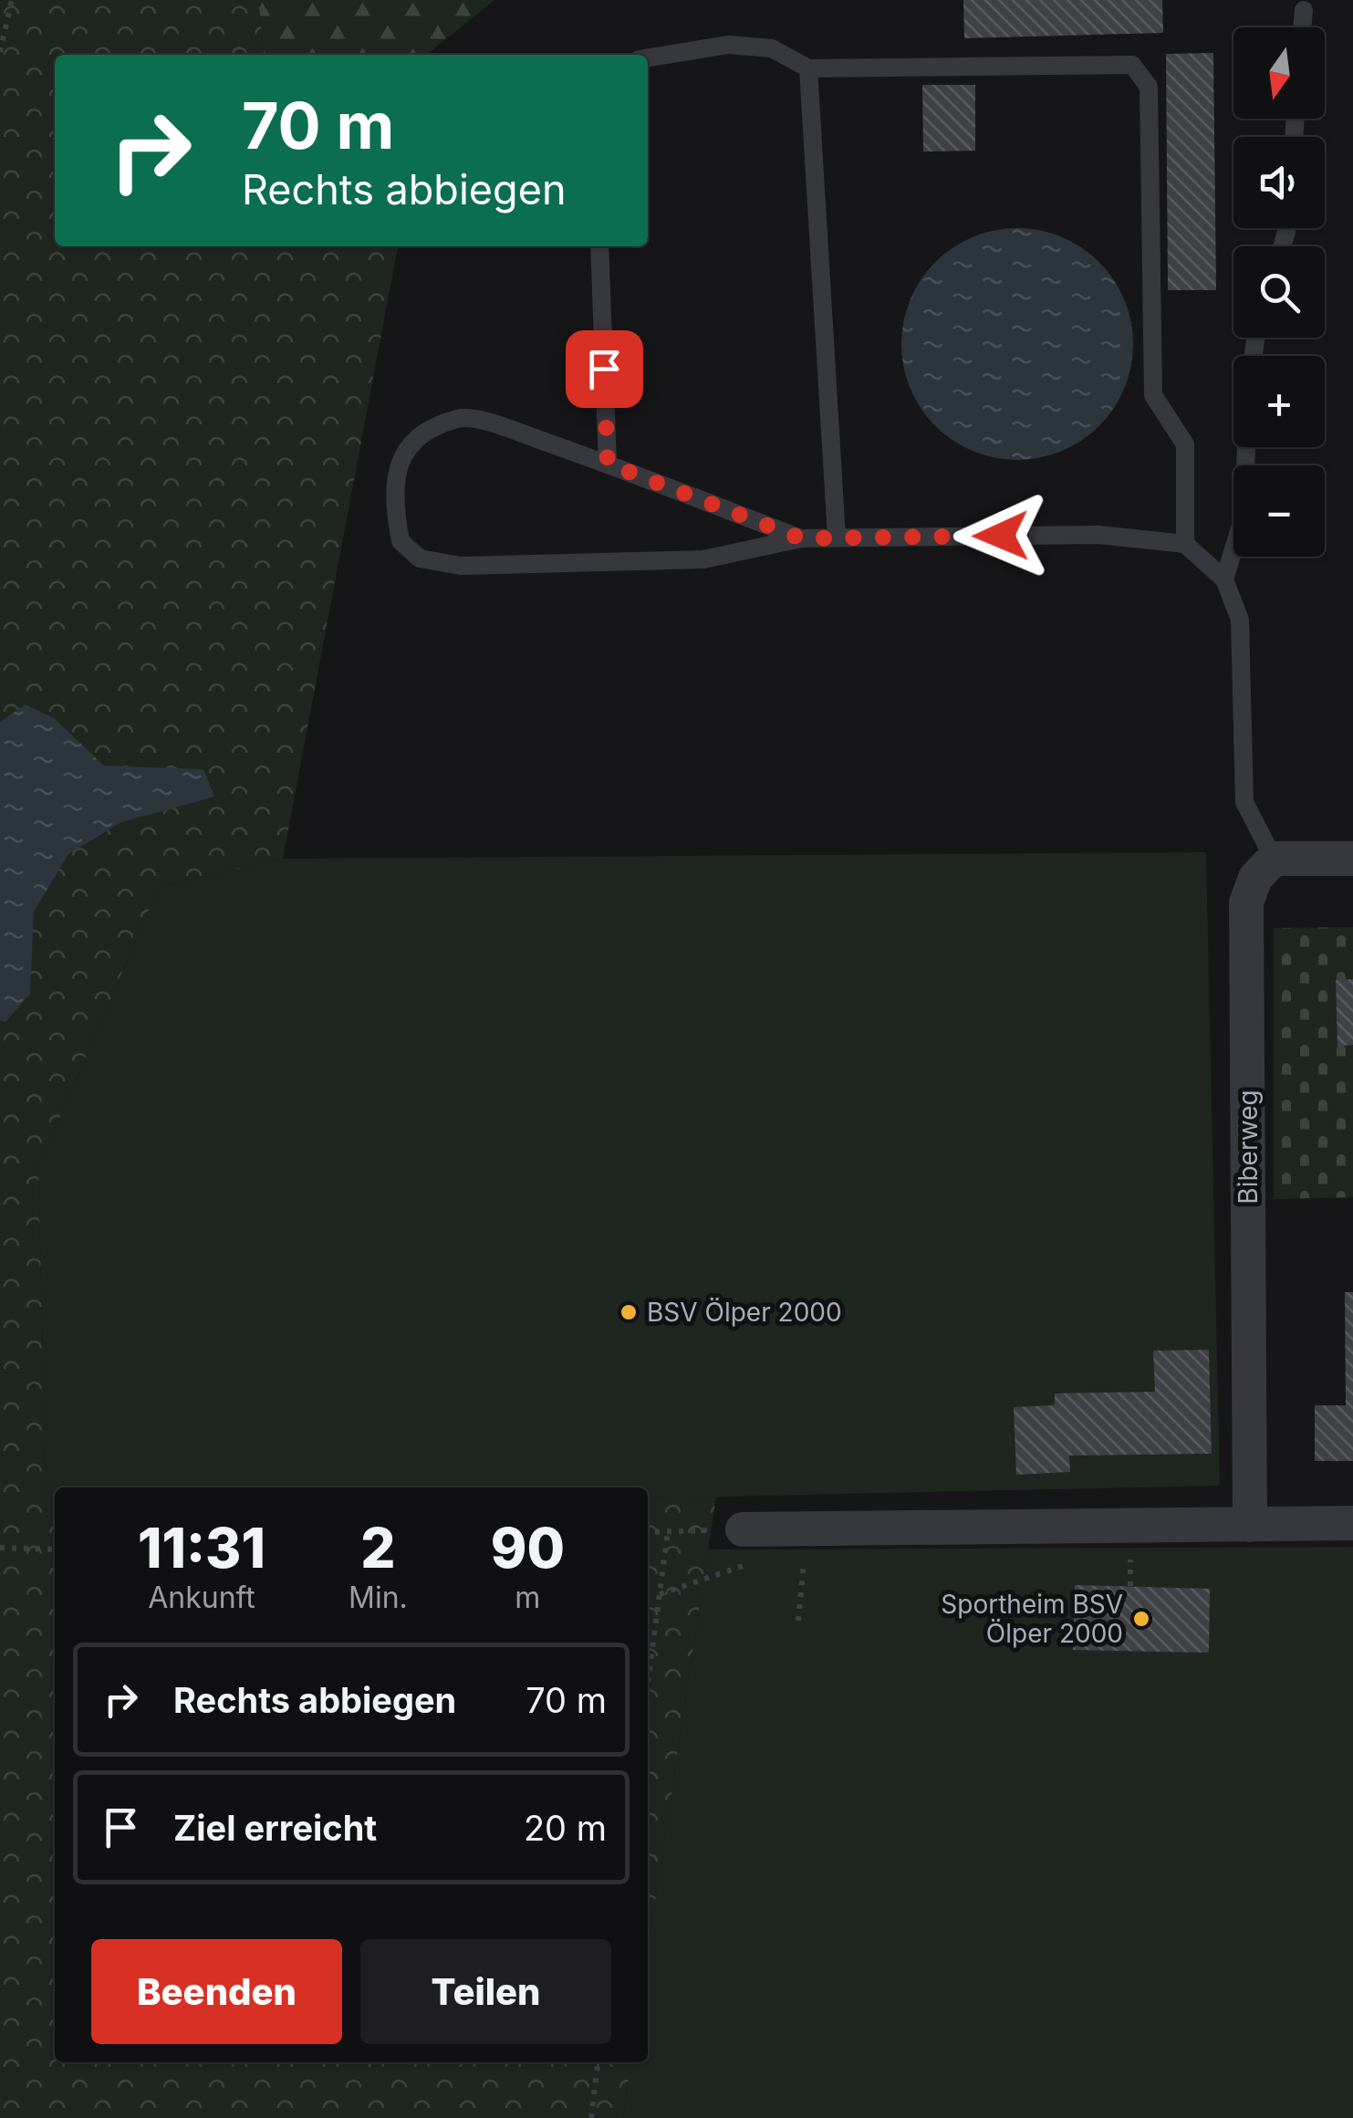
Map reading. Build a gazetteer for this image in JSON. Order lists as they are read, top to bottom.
{
  "streets": {
    "street": ["Biberweg"]
  },
  "places": ["BSV Ölper 2000", "Sportheim BSV Ölper 2000"],
  "north": "bottom",
  "page": {
    "map_buttons": ["+", "−"],
    "turn": ["70 m", "Rechts abbiegen"],
    "eta": [
      "11:31",
      "Ankunft",
      "2",
      "Min.",
      "90",
      "m"
    ],
    "list": [
      {
        "name": "Rechts abbiegen",
        "value": "70 m"
      },
      {
        "name": "Ziel erreicht",
        "value": "20 m"
      }
    ],
    "buttons": ["Beenden", "Teilen"]
  }
}
